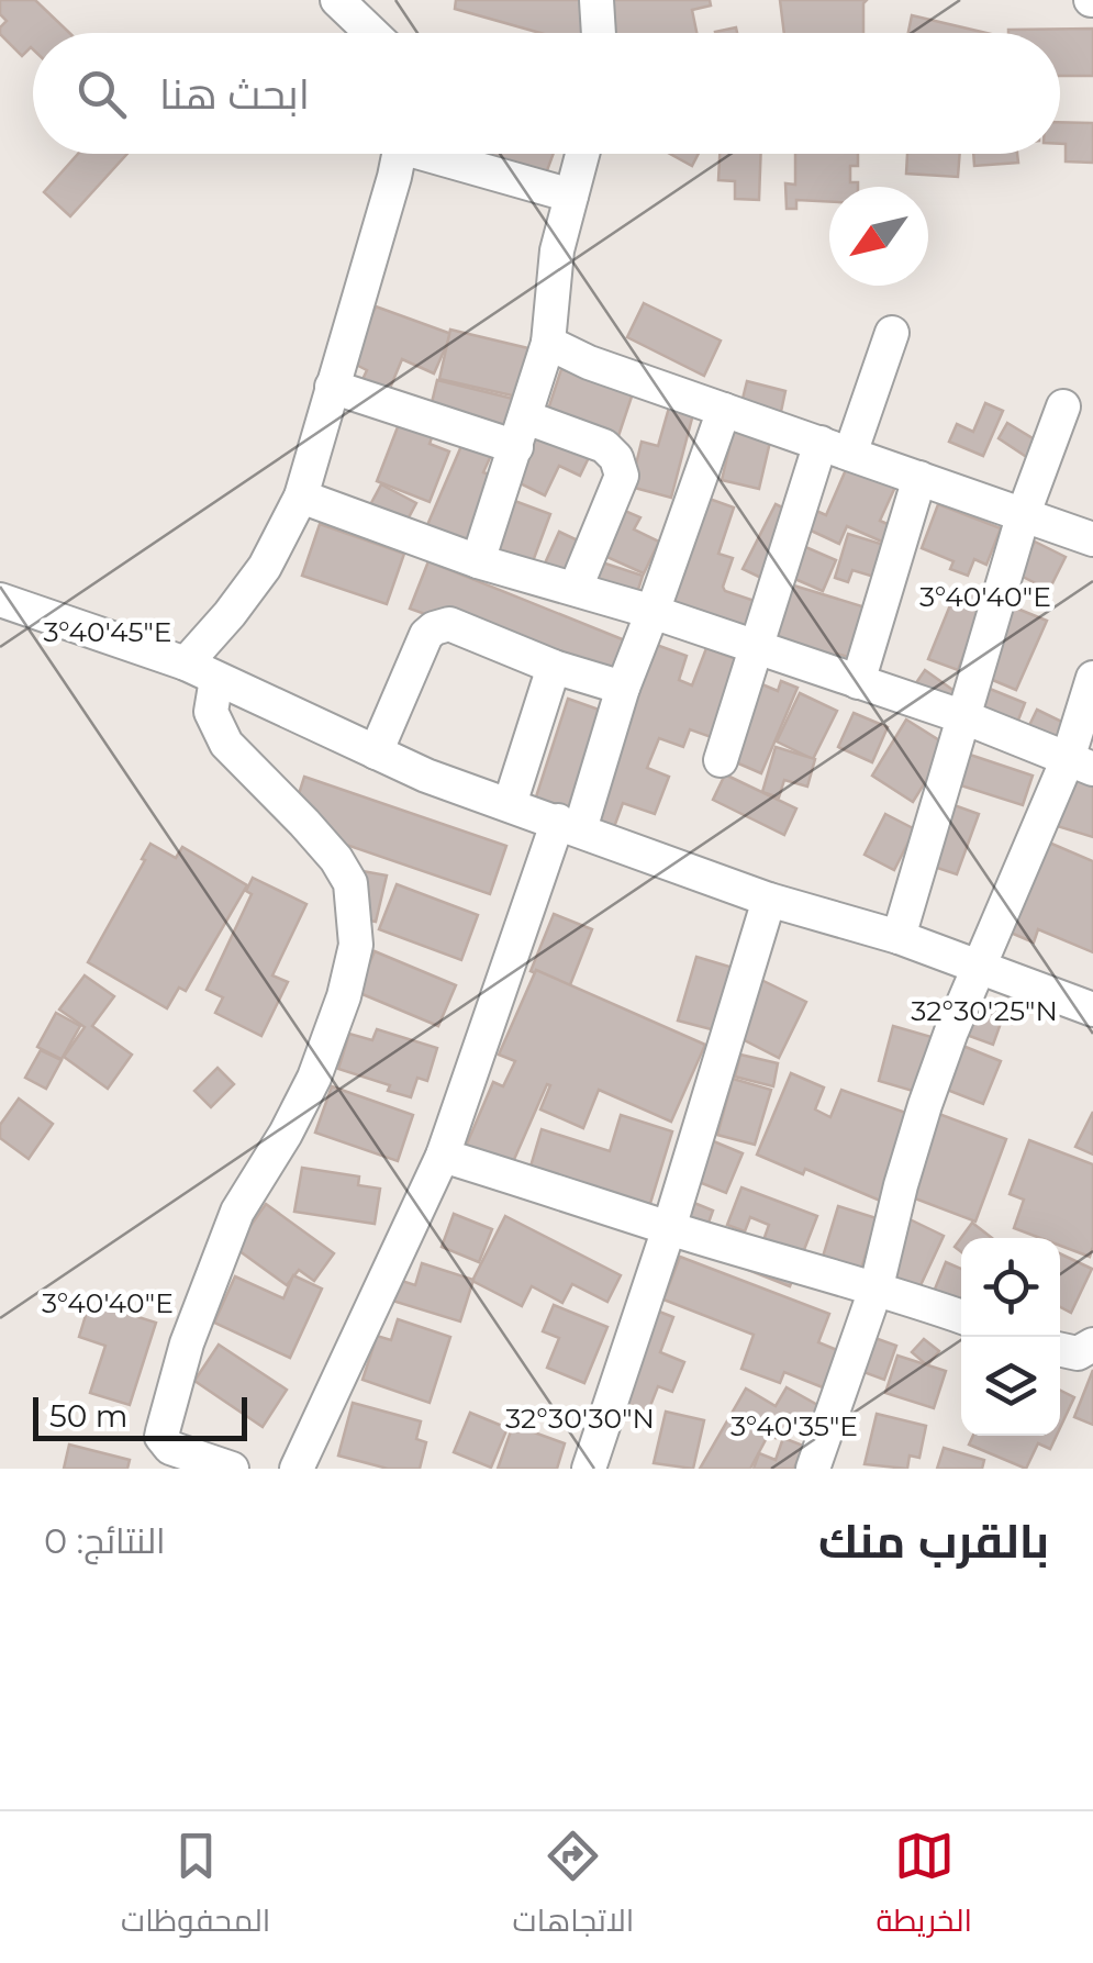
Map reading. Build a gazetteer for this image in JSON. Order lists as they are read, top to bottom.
{
  "scale_bar": "50 m",
  "north": "bottom left",
  "page": {
    "search": "ابحث هنا",
    "scale": "50 m",
    "heading": ["بالقرب منك", "النتائج: 0"],
    "nav": ["الخريطة", "الاتجاهات", "المحفوظات"]
  },
  "coordinates": [
    "3°40'40\"E",
    "3°40'45\"E",
    "32°30'25\"N",
    "32°30'30\"N",
    "3°40'35\"E"
  ]
}
